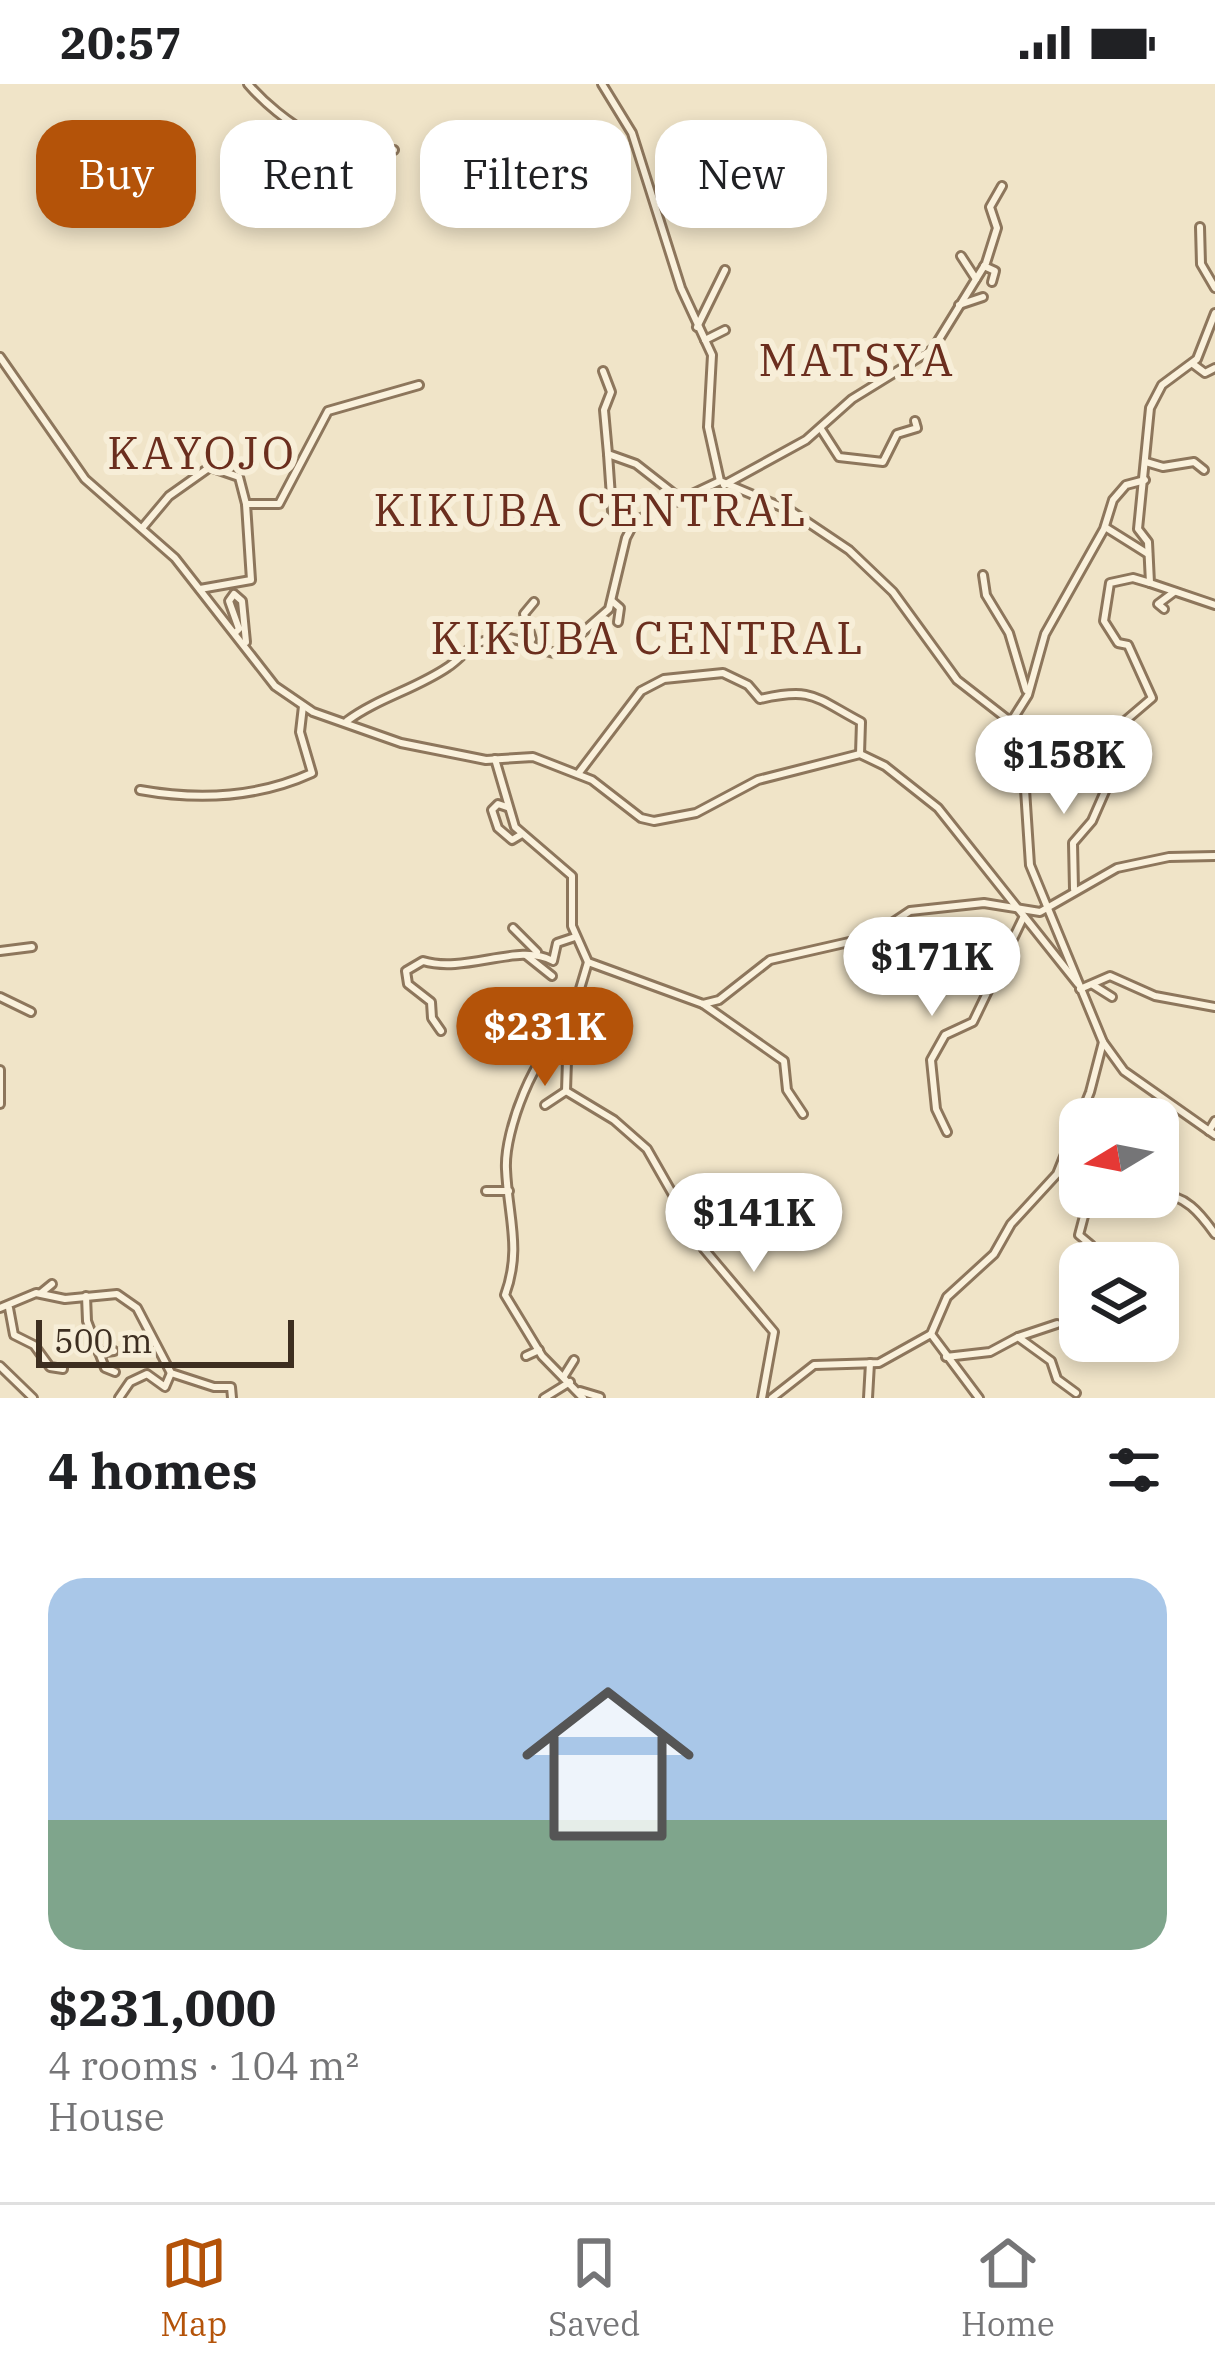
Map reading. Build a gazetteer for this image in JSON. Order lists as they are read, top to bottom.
{
  "districts": [
    "MATSYA",
    "KAYOJO",
    "KIKUBA CENTRAL",
    "KIKUBA CENTRAL"
  ],
  "scale_bar": "500 m",
  "north": "left",
  "page": {
    "status": "20:57",
    "chip": [
      "Buy",
      "Rent",
      "Filters",
      "New"
    ],
    "price": [
      "$158K",
      "$171K",
      "$231K",
      "$141K"
    ],
    "scale": "500 m",
    "heading": "4 homes",
    "list": [
      {
        "name": "$231,000",
        "note": "4 rooms · 104 m² · House"
      }
    ],
    "tabs": ["Map", "Saved", "Home"]
  }
}
